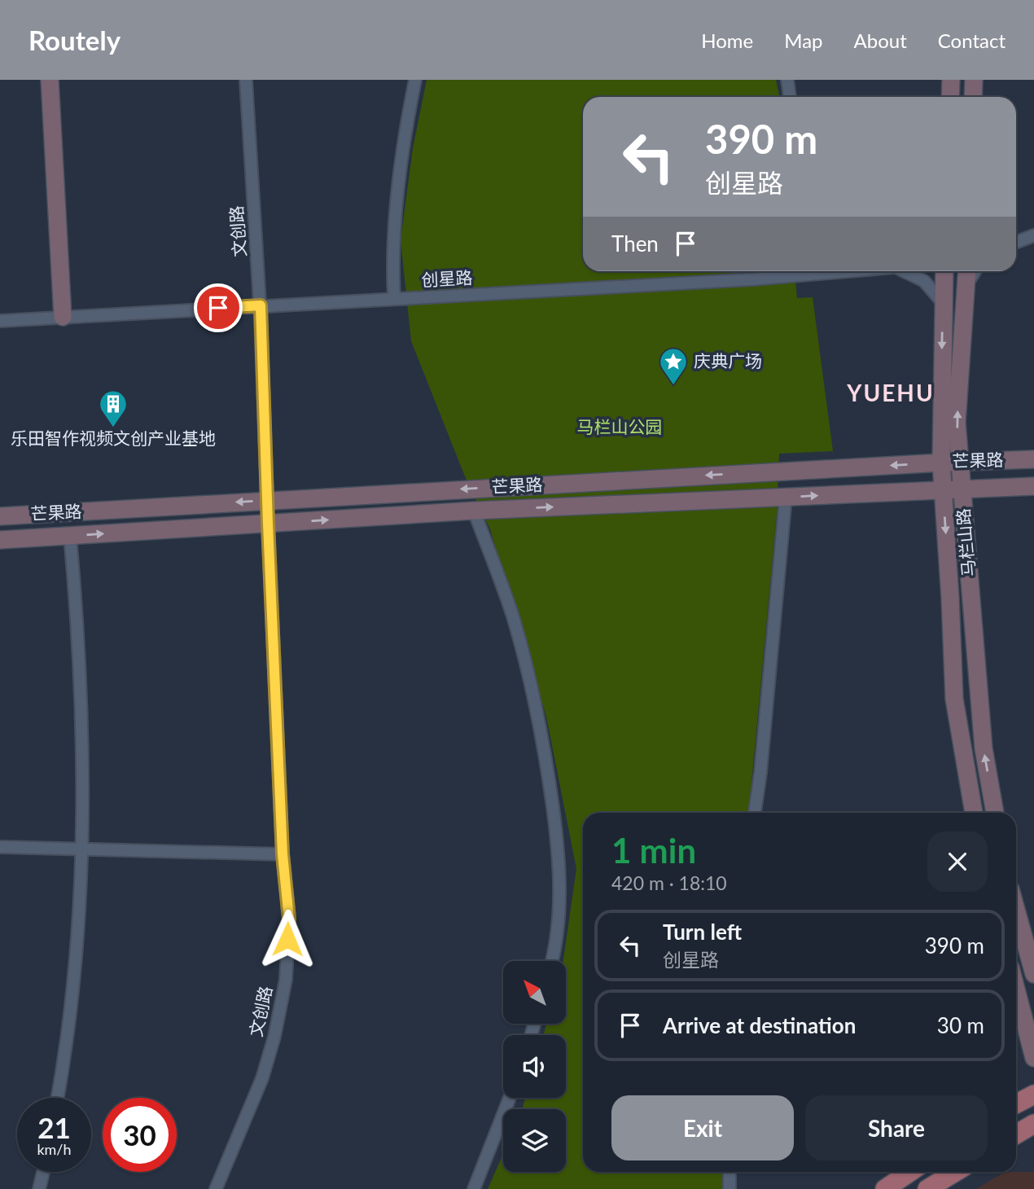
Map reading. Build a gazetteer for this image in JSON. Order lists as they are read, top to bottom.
{
  "streets": {
    "main road": ["芒果路", "马栏山路"],
    "street": ["文创路", "创星路"]
  },
  "crossings": [
    ["文创路", "创星路"],
    ["文创路", "芒果路"],
    ["芒果路", "马栏山路"]
  ],
  "districts": ["YUEHU"],
  "parks": ["马栏山公园"],
  "places": {
    "place": ["庆典广场"],
    "building": ["乐田智作视频文创产业基地"]
  },
  "north": "top left",
  "page": {
    "header": "Routely",
    "nav": [
      "Home",
      "Map",
      "About",
      "Contact"
    ],
    "turn": ["390 m", "创星路"],
    "then": "Then",
    "heading": ["1 min", "420 m · 18:10"],
    "list": [
      {
        "name": "Turn left",
        "note": "创星路",
        "value": "390 m"
      },
      {
        "name": "Arrive at destination",
        "value": "30 m"
      }
    ],
    "buttons": ["Exit", "Share"],
    "speed": "21 km/h",
    "limit": "30"
  }
}
